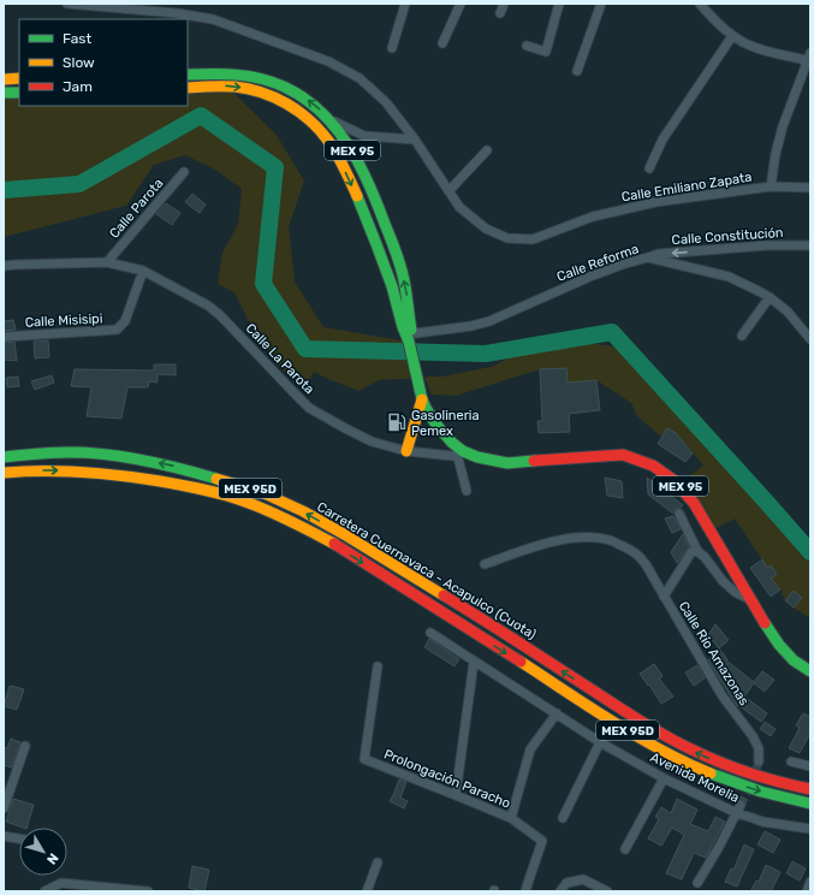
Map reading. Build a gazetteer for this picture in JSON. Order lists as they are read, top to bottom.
{
  "streets": {
    "main road": ["MEX 95", "MEX 95D", "Carretera Cuernavaca - Acapulco (Cuota)"],
    "street": [
      "Calle Emiliano Zapata",
      "Calle Parota",
      "Calle Constitución",
      "Calle Reforma",
      "Calle Misisipi",
      "Calle La Parota",
      "Calle Río Amazonas",
      "Avenida Morelia",
      "Prolongación Paracho"
    ]
  },
  "crossings": [
    ["MEX 95", "Calle Reforma"],
    ["MEX 95", "Calle La Parota"],
    ["Calle Parota", "Calle La Parota"],
    ["Calle Constitución", "Calle Reforma"],
    ["Calle Misisipi", "Calle La Parota"]
  ],
  "one_way": ["Calle Constitución"],
  "places": {
    "fuel station": ["Gasolineria Pemex"]
  },
  "legend": ["Fast", "Slow", "Jam"],
  "north": "bottom right"
}
